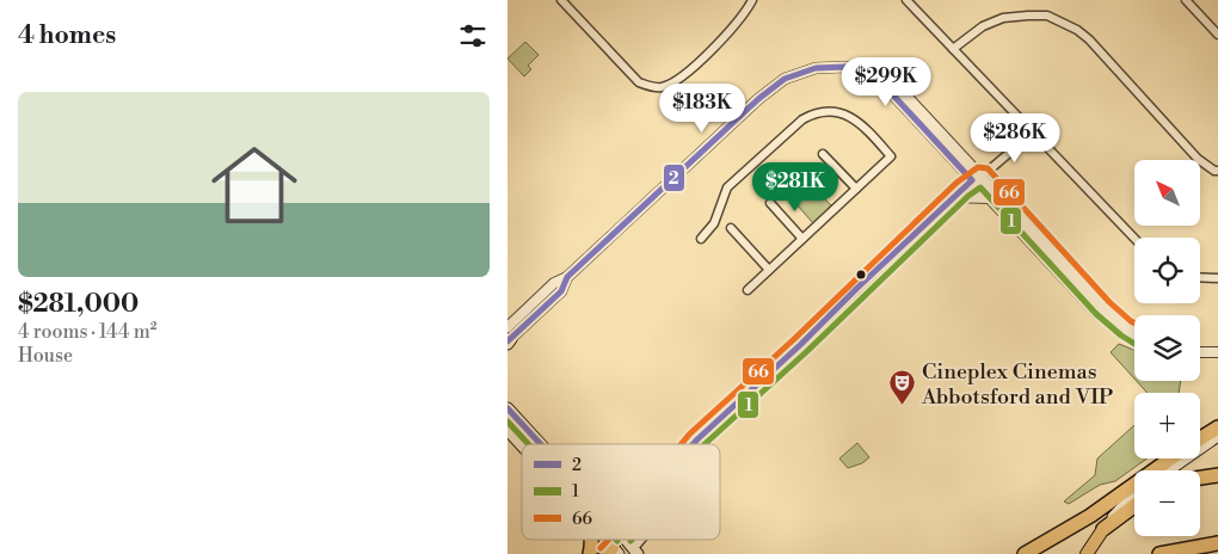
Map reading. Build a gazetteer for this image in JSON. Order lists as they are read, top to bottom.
{
  "places": {
    "theatre": ["Cineplex Cinemas Abbotsford and VIP"]
  },
  "lines": ["transit line 2", "transit line 66", "transit line 1"],
  "legend": ["2", "1", "66"],
  "north": "top left",
  "page": {
    "heading": "4 homes",
    "price": [
      "$299K",
      "$183K",
      "$286K",
      "$281K"
    ],
    "list": [
      {
        "name": "$281,000",
        "note": "4 rooms · 144 m² · House"
      }
    ],
    "map_buttons": ["+", "−"]
  }
}
